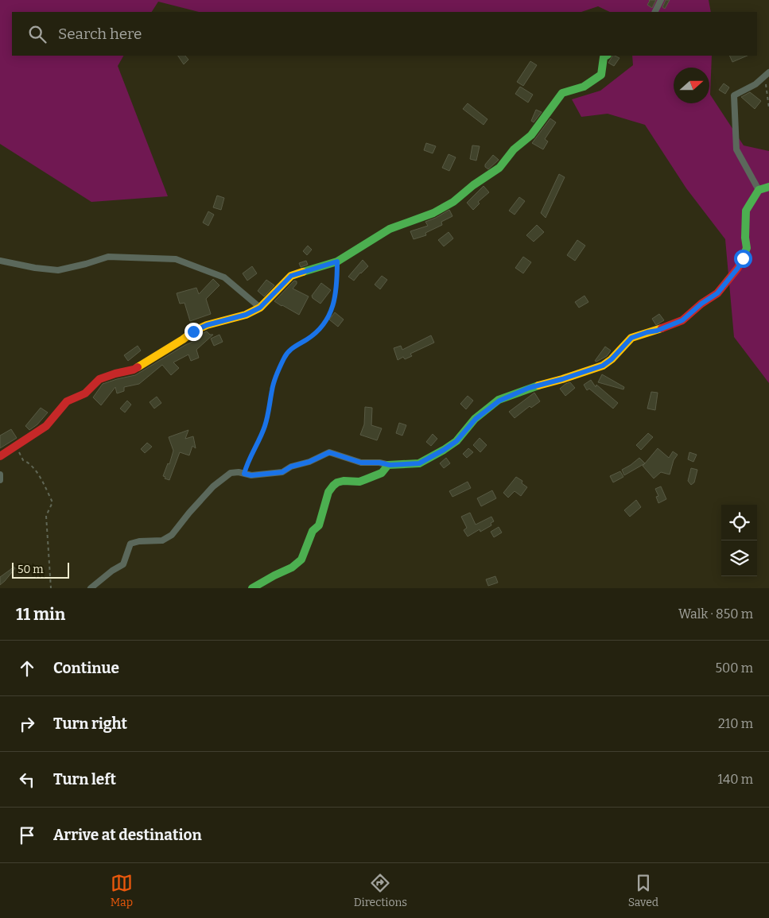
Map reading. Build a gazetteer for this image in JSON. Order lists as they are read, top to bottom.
{
  "scale_bar": "50 m",
  "north": "right",
  "page": {
    "search": "Search here",
    "scale": "50 m",
    "heading": ["11 min", "Walk · 850 m"],
    "list": [
      ["Continue", "500 m"],
      ["Turn right", "210 m"],
      ["Turn left", "140 m"],
      "Arrive at destination"
    ],
    "nav": ["Map", "Directions", "Saved"]
  }
}
